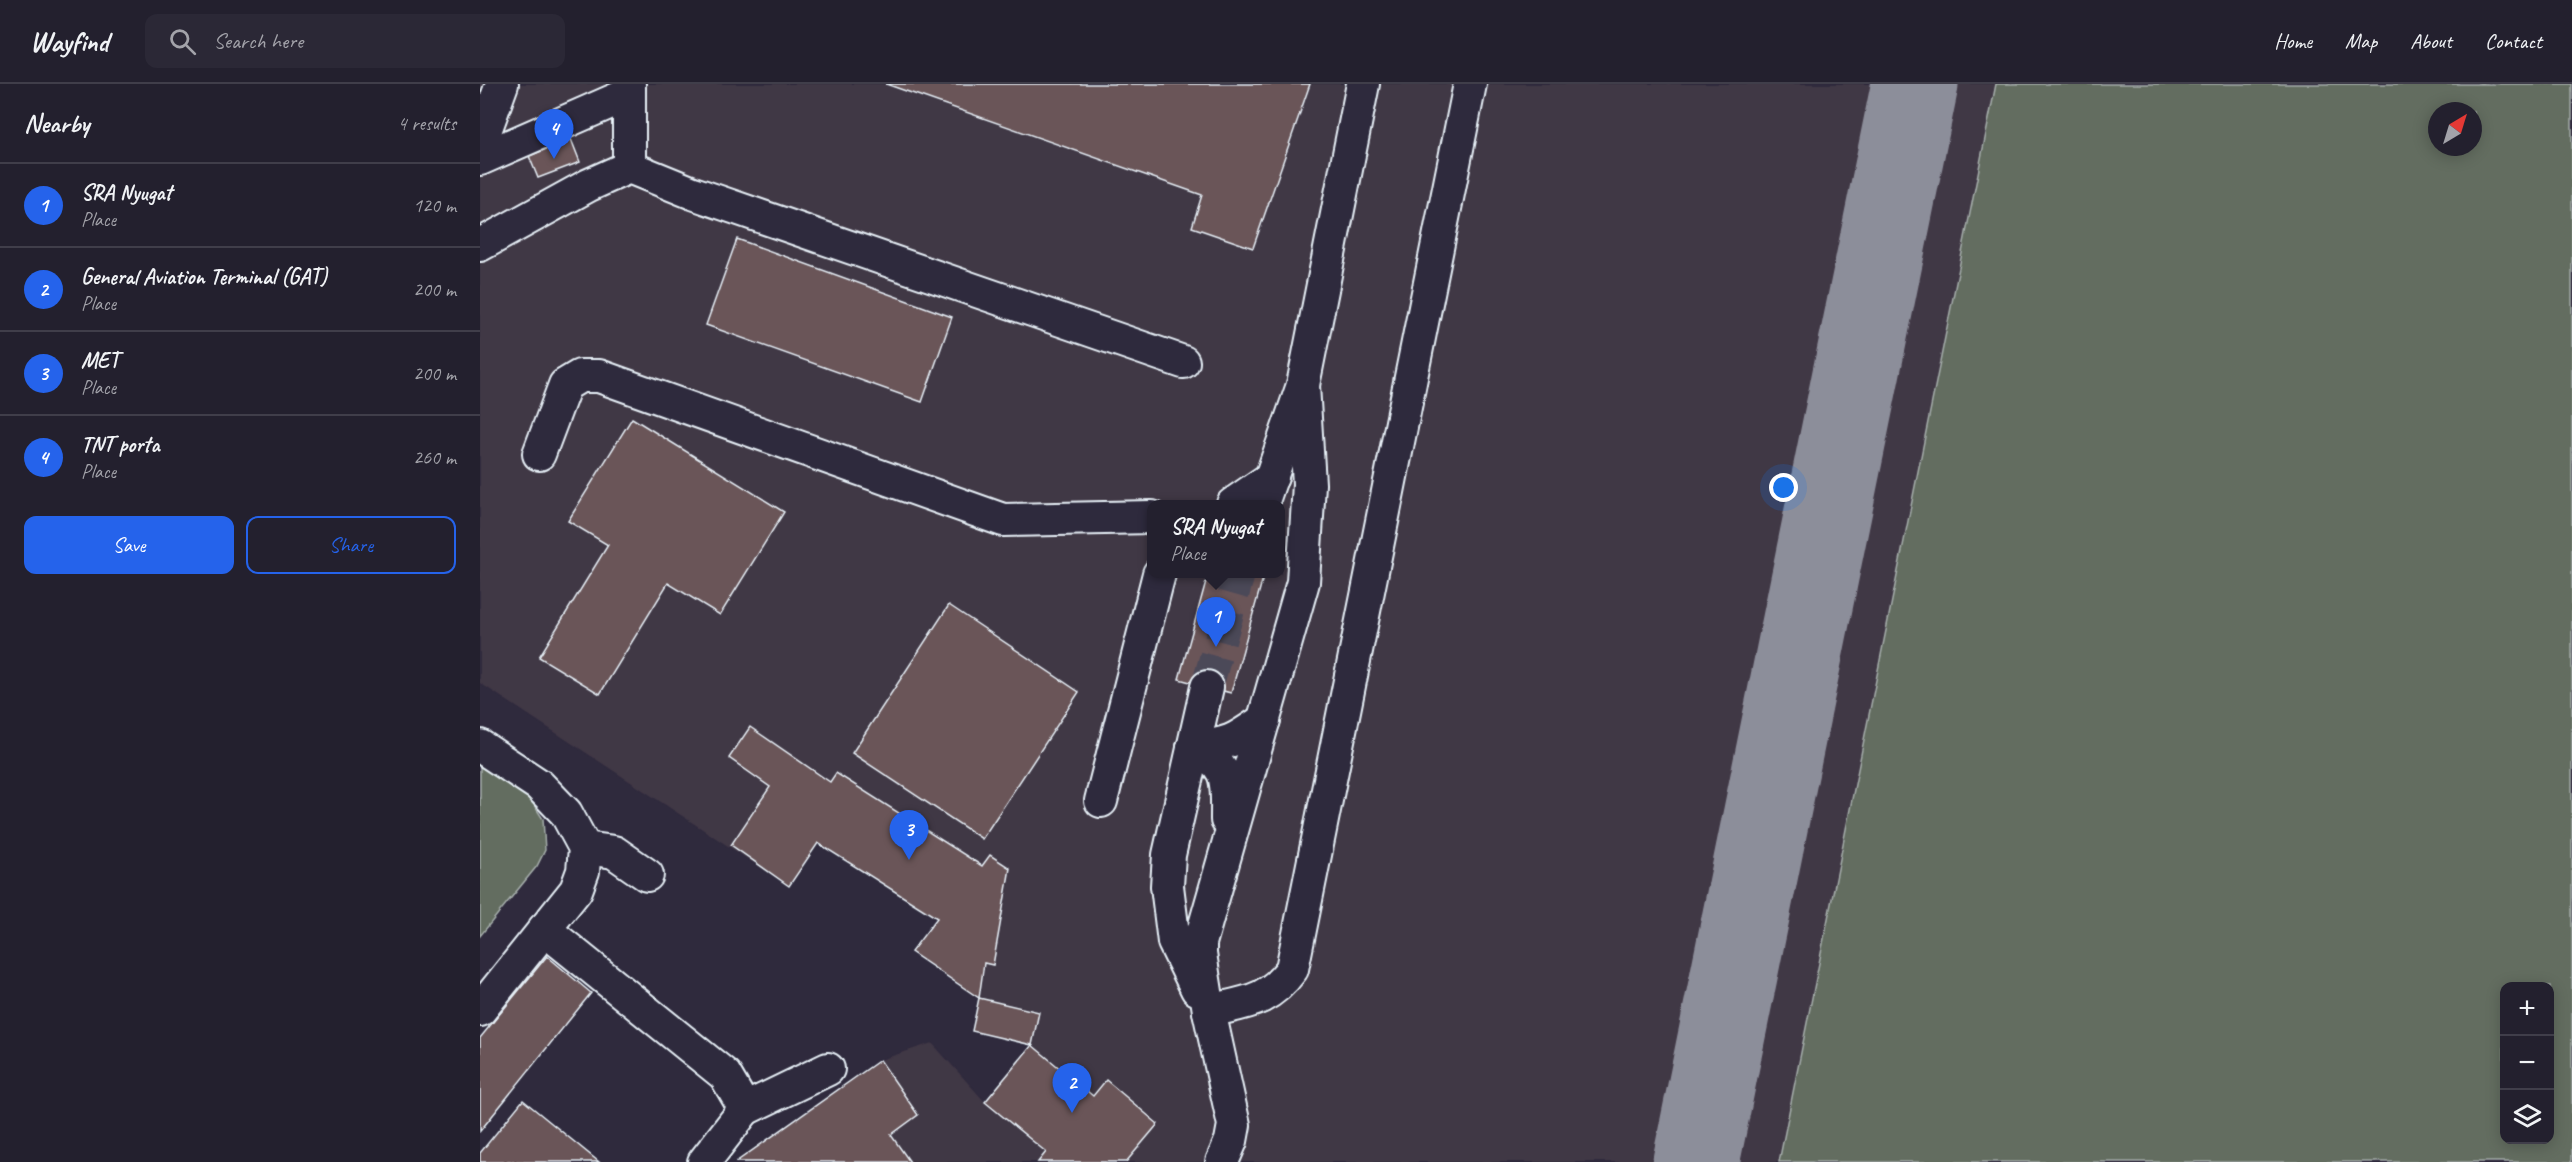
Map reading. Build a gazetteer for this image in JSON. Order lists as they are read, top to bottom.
{
  "north": "top right",
  "page": {
    "header": "Wayfind",
    "search": "Search here",
    "nav": [
      "Home",
      "Map",
      "About",
      "Contact"
    ],
    "heading": ["Nearby", "4 results"],
    "pins": [
      "4",
      "1",
      "3",
      "2"
    ],
    "list": [
      {
        "mark": "1",
        "name": "SRA Nyugat",
        "note": "Place",
        "value": "120 m"
      },
      {
        "mark": "2",
        "name": "General Aviation Terminal (GAT)",
        "note": "Place",
        "value": "200 m"
      },
      {
        "mark": "3",
        "name": "MET",
        "note": "Place",
        "value": "200 m"
      },
      {
        "mark": "4",
        "name": "TNT porta",
        "note": "Place",
        "value": "260 m"
      }
    ],
    "buttons": ["Save", "Share"],
    "popup": ["SRA Nyugat", "Place"],
    "map_buttons": ["+", "−"]
  }
}
